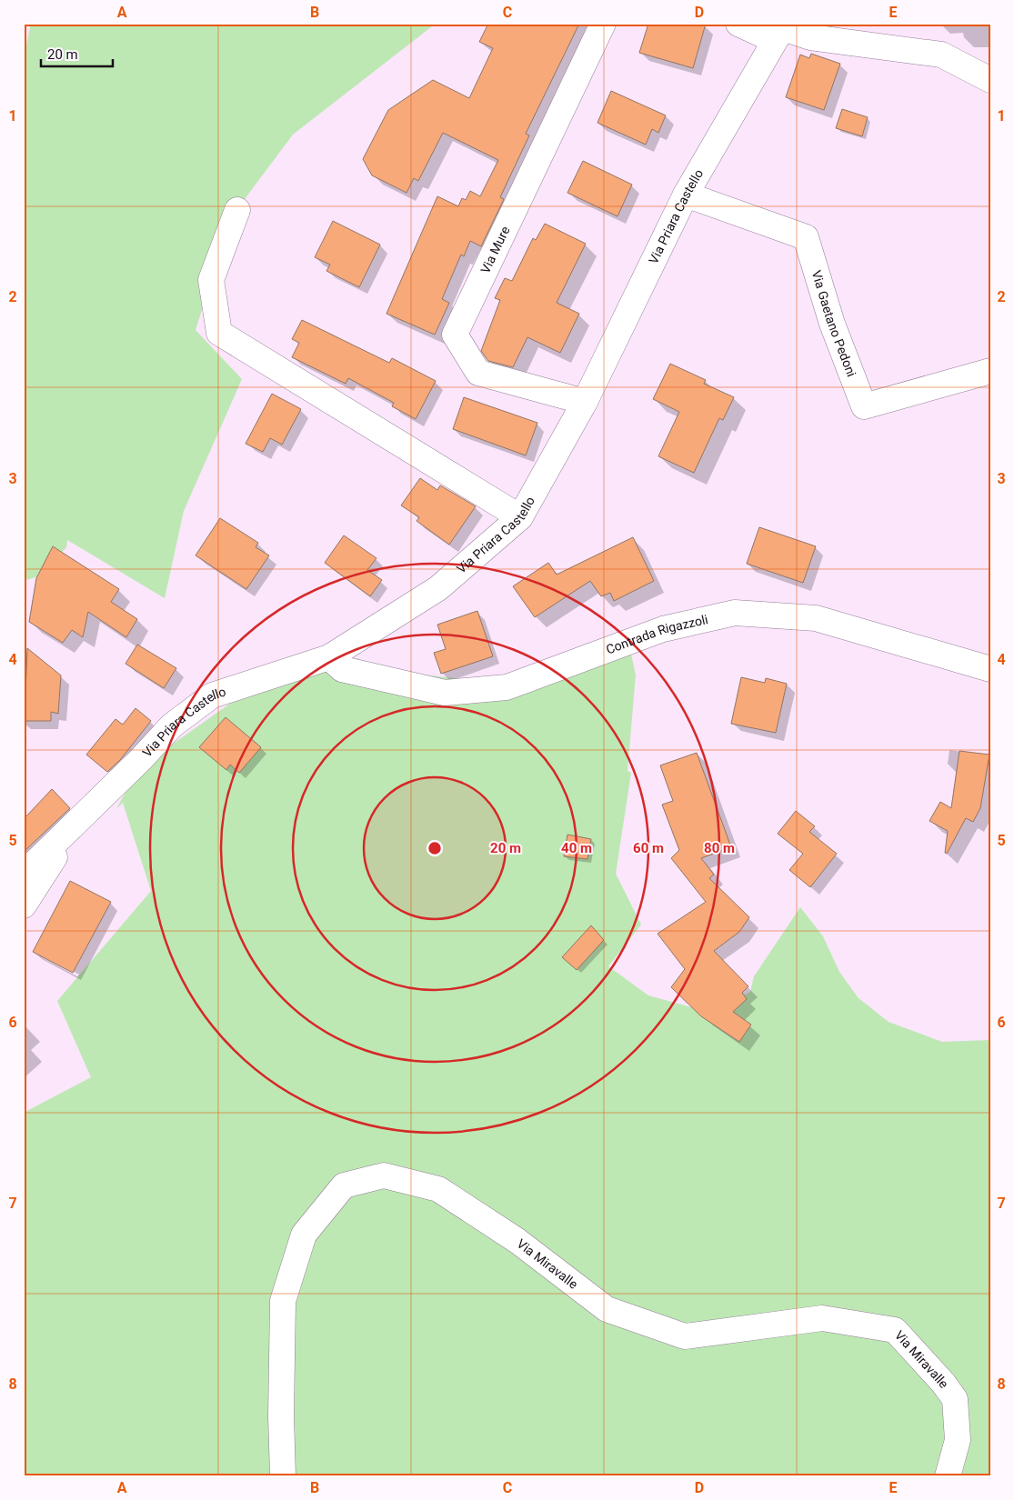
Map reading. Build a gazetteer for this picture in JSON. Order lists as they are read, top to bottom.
{
  "streets": {
    "street": [
      "Via Priara Castello",
      "Via Mure",
      "Via Gaetano Pedoni",
      "Contrada Rigazzoli",
      "Via Miravalle"
    ]
  },
  "crossings": [
    ["Via Priara Castello", "Via Mure"],
    ["Via Priara Castello", "Via Gaetano Pedoni"],
    ["Via Priara Castello", "Contrada Rigazzoli"]
  ],
  "scale_bar": "20 m",
  "grid": {
    "columns": [
      "A",
      "B",
      "C",
      "D",
      "E"
    ],
    "rows": [
      "1",
      "2",
      "3",
      "4",
      "5",
      "6",
      "7",
      "8"
    ]
  },
  "rings": [
    "20 m",
    "40 m",
    "60 m",
    "80 m"
  ]
}
